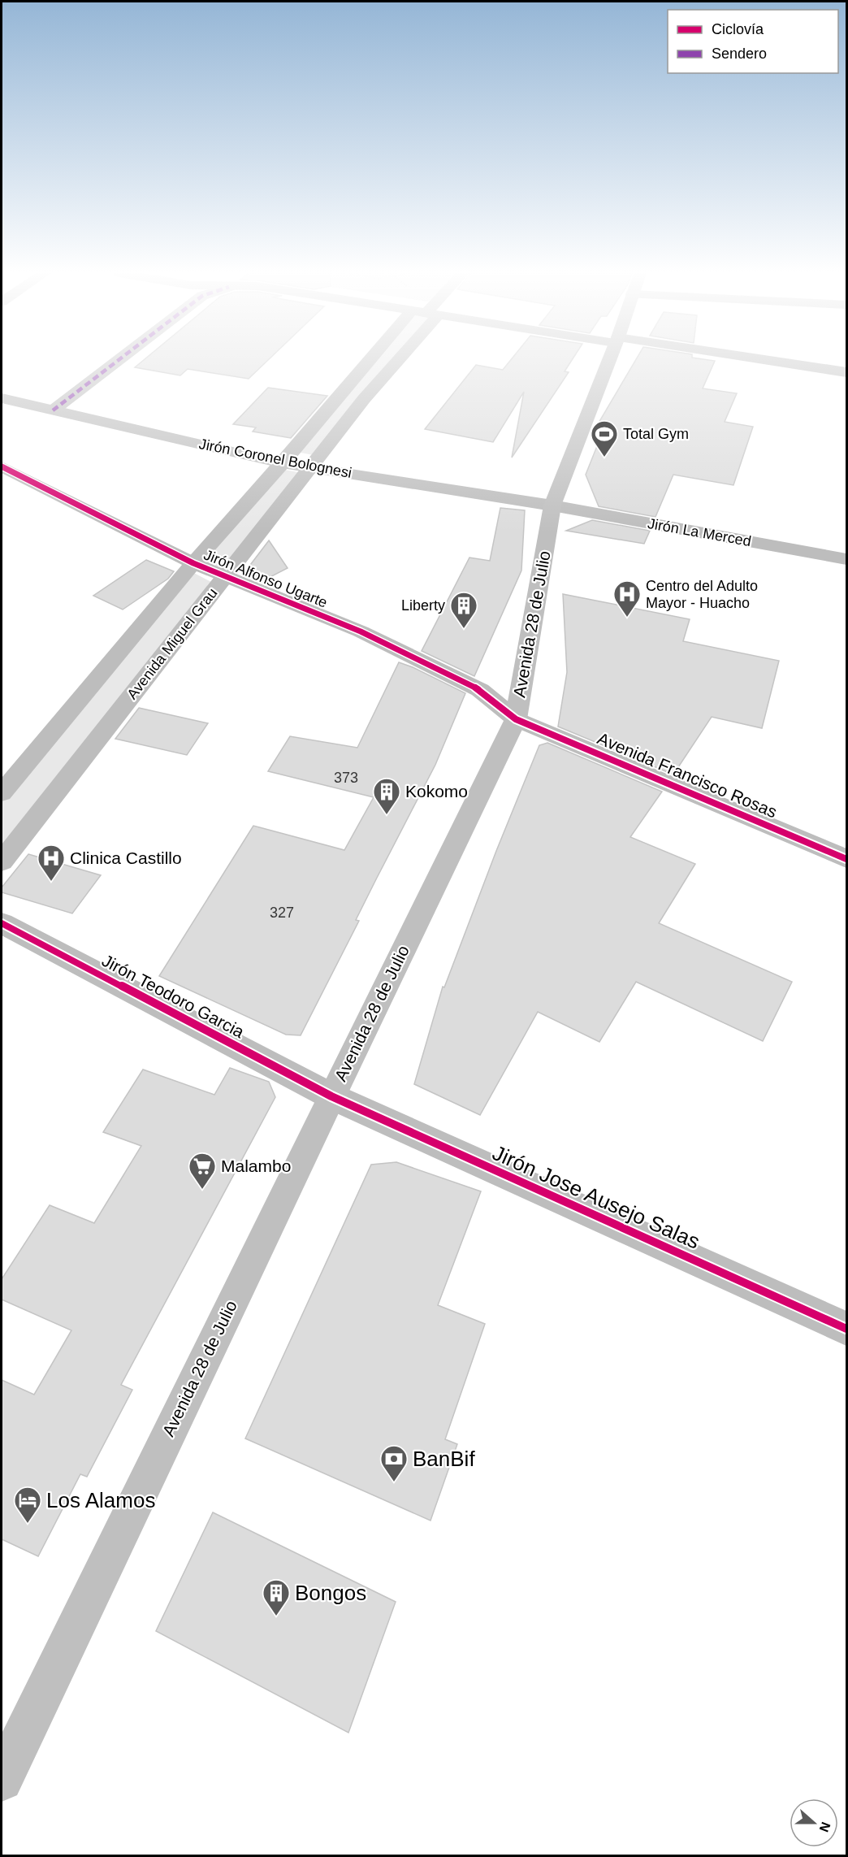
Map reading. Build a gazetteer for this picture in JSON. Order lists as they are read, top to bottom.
{
  "streets": {
    "main road": ["Avenida 28 de Julio"],
    "street": [
      "Jirón Coronel Bolognesi",
      "Jirón La Merced",
      "Jirón Alfonso Ugarte",
      "Avenida Miguel Grau",
      "Avenida Francisco Rosas",
      "Jirón Teodoro Garcia",
      "Jirón Jose Ausejo Salas"
    ]
  },
  "crossings": [
    ["Jirón Coronel Bolognesi", "Jirón La Merced"],
    ["Jirón Coronel Bolognesi", "Avenida 28 de Julio"],
    ["Jirón Coronel Bolognesi", "Avenida Miguel Grau"],
    ["Jirón La Merced", "Avenida 28 de Julio"],
    ["Jirón Alfonso Ugarte", "Avenida 28 de Julio"],
    ["Jirón Alfonso Ugarte", "Avenida Miguel Grau"],
    ["Jirón Alfonso Ugarte", "Avenida Francisco Rosas"],
    ["Avenida 28 de Julio", "Avenida Francisco Rosas"],
    ["Avenida 28 de Julio", "Jirón Teodoro Garcia"],
    ["Avenida 28 de Julio", "Jirón Jose Ausejo Salas"],
    ["Jirón Teodoro Garcia", "Jirón Jose Ausejo Salas"]
  ],
  "places": {
    "sports": ["Total Gym"],
    "hospital": ["Centro del Adulto Mayor - Huacho", "Clinica Castillo"],
    "building": ["Liberty", "Kokomo", "Bongos"],
    "supermarket": ["Malambo"],
    "bank": ["BanBif"],
    "hotel": ["Los Alamos"]
  },
  "house_numbers": ["373", "327"],
  "legend": ["Ciclovía", "Sendero"],
  "north": "right"
}
